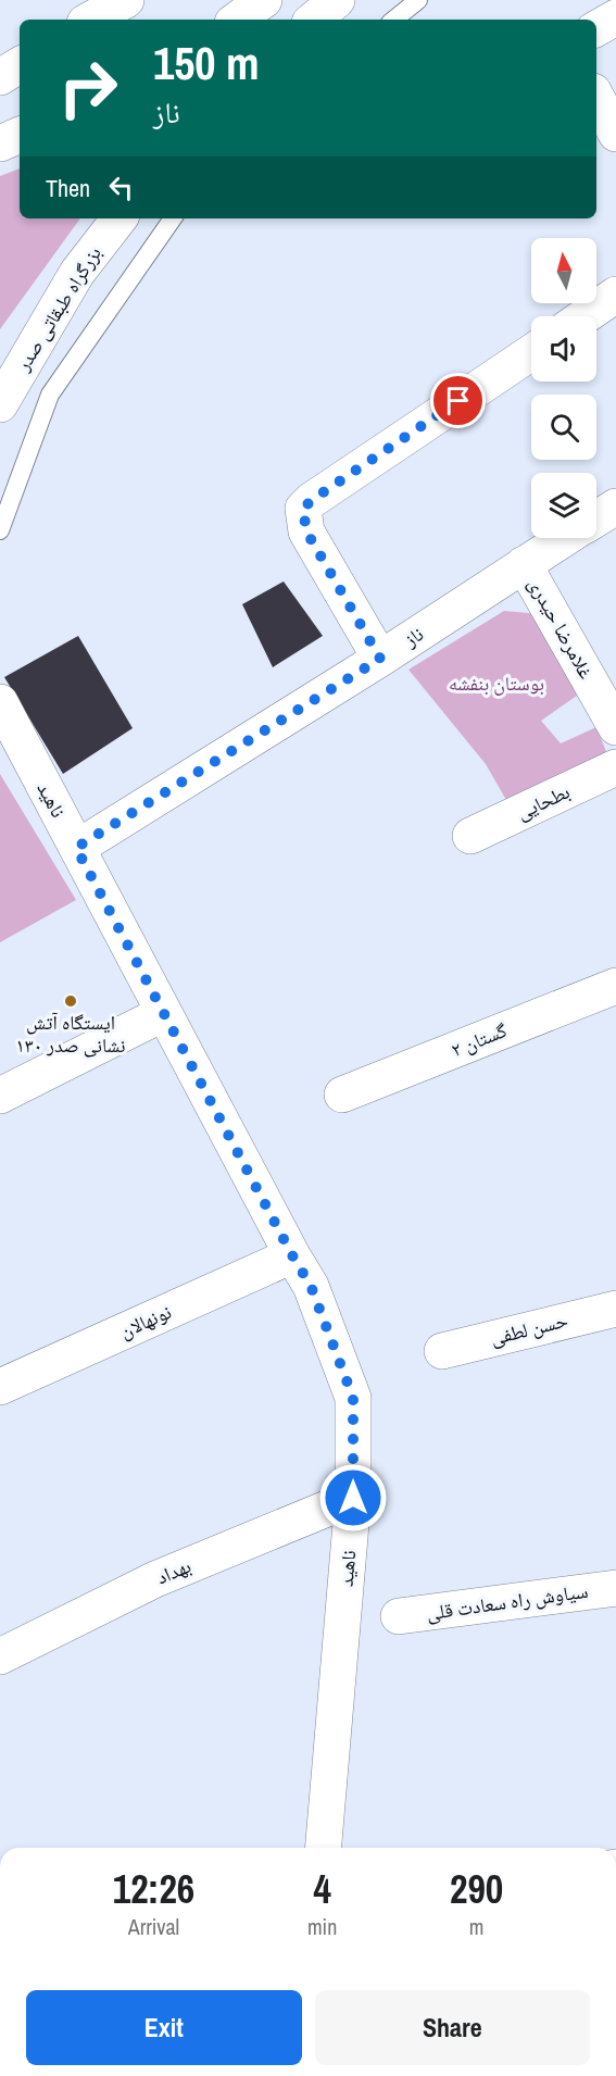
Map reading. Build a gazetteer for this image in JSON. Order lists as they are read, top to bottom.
{
  "streets": {
    "main road": [
      "بزرگراه طبقاتی صدر",
      "غلامرضا حیدری",
      "ناز",
      "ناهید",
      "بطحایی",
      "گستان ۲",
      "نونهالان",
      "حسن لطفی",
      "بهداد",
      "سیاوش راه سعادت قلی"
    ]
  },
  "crossings": [
    ["غلامرضا حیدری", "ناز"],
    ["ناز", "ناهید"],
    ["ناهید", "نونهالان"],
    ["ناهید", "بهداد"]
  ],
  "parks": ["بوستان بنفشه"],
  "places": ["ایستگاه آتش نشانی صدر ۱۳۰"],
  "north": "top",
  "page": {
    "turn": ["150 m", "ناز"],
    "then": "Then",
    "eta": [
      "12:26",
      "Arrival",
      "4",
      "min",
      "290",
      "m"
    ],
    "buttons": ["Exit", "Share"]
  }
}
